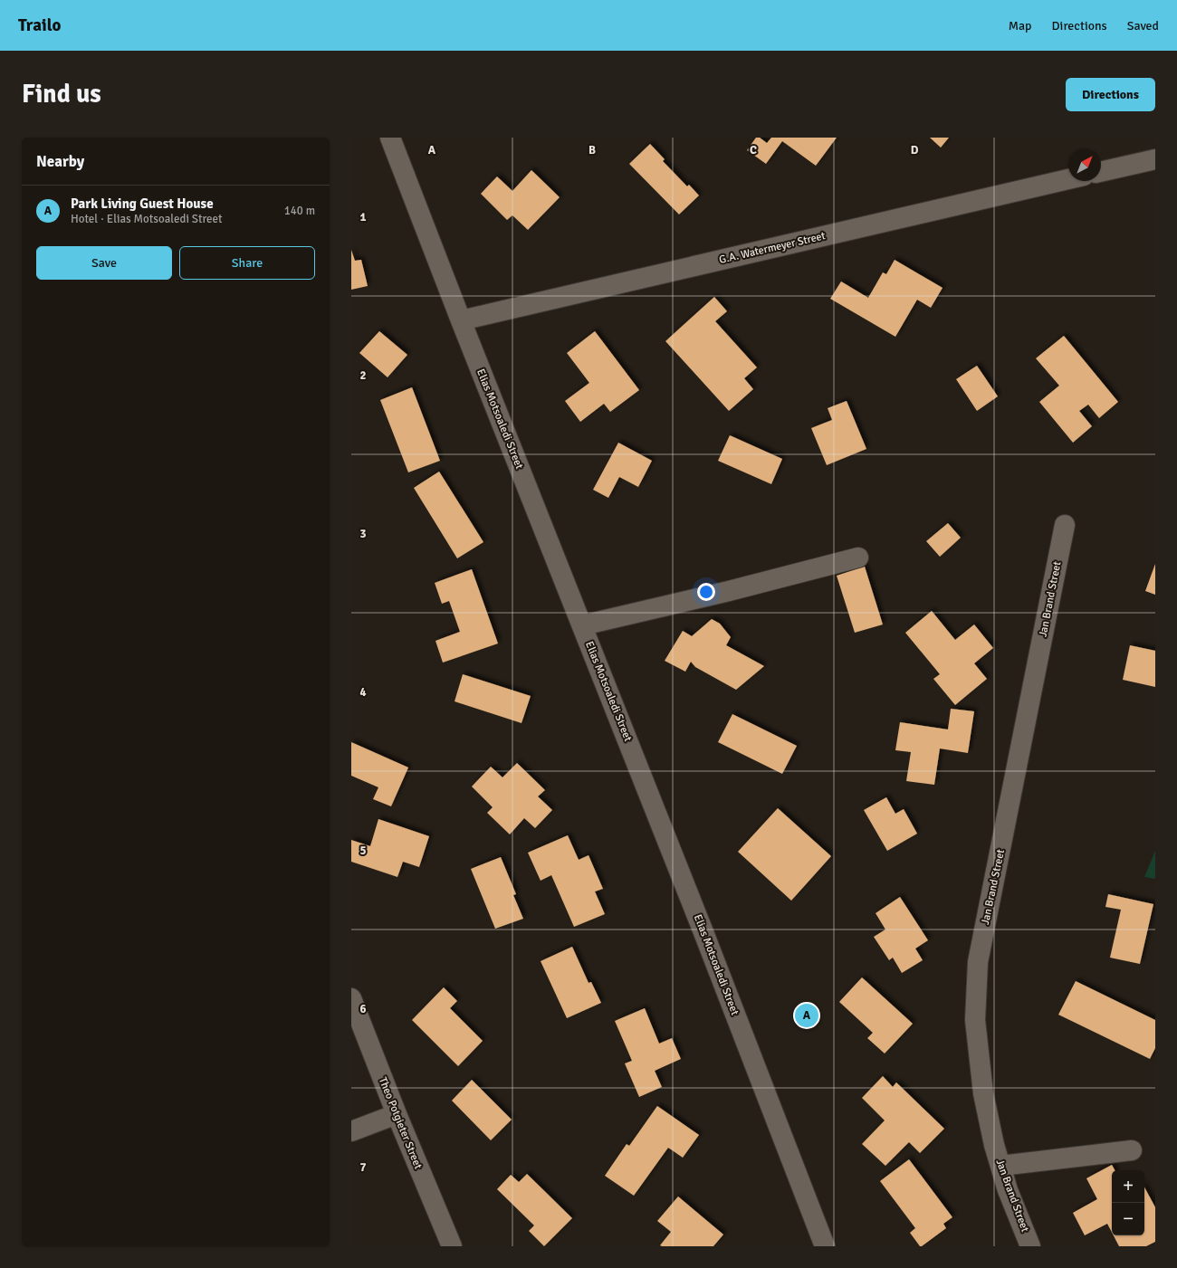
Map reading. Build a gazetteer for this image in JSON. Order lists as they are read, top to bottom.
{
  "streets": {
    "street": [
      "G.A. Watermeyer Street",
      "Elias Motsoaledi Street",
      "Jan Brand Street",
      "Theo Potgieter Street"
    ]
  },
  "crossings": [
    ["G.A. Watermeyer Street", "Elias Motsoaledi Street"]
  ],
  "north": "top right",
  "page": {
    "header": "Trailo",
    "nav": ["Map", "Directions", "Saved"],
    "buttons": [
      "Directions",
      ["Save", "Share"]
    ],
    "title": "Find us",
    "heading": "Nearby",
    "list": [
      {
        "mark": "A",
        "name": "Park Living Guest House",
        "note": "Hotel · Elias Motsoaledi Street",
        "value": "140 m"
      }
    ],
    "pins": "A",
    "map_buttons": ["+", "−"]
  },
  "grid": {
    "columns": [
      "A",
      "B",
      "C",
      "D"
    ],
    "rows": [
      "1",
      "2",
      "3",
      "4",
      "5",
      "6",
      "7"
    ]
  }
}
